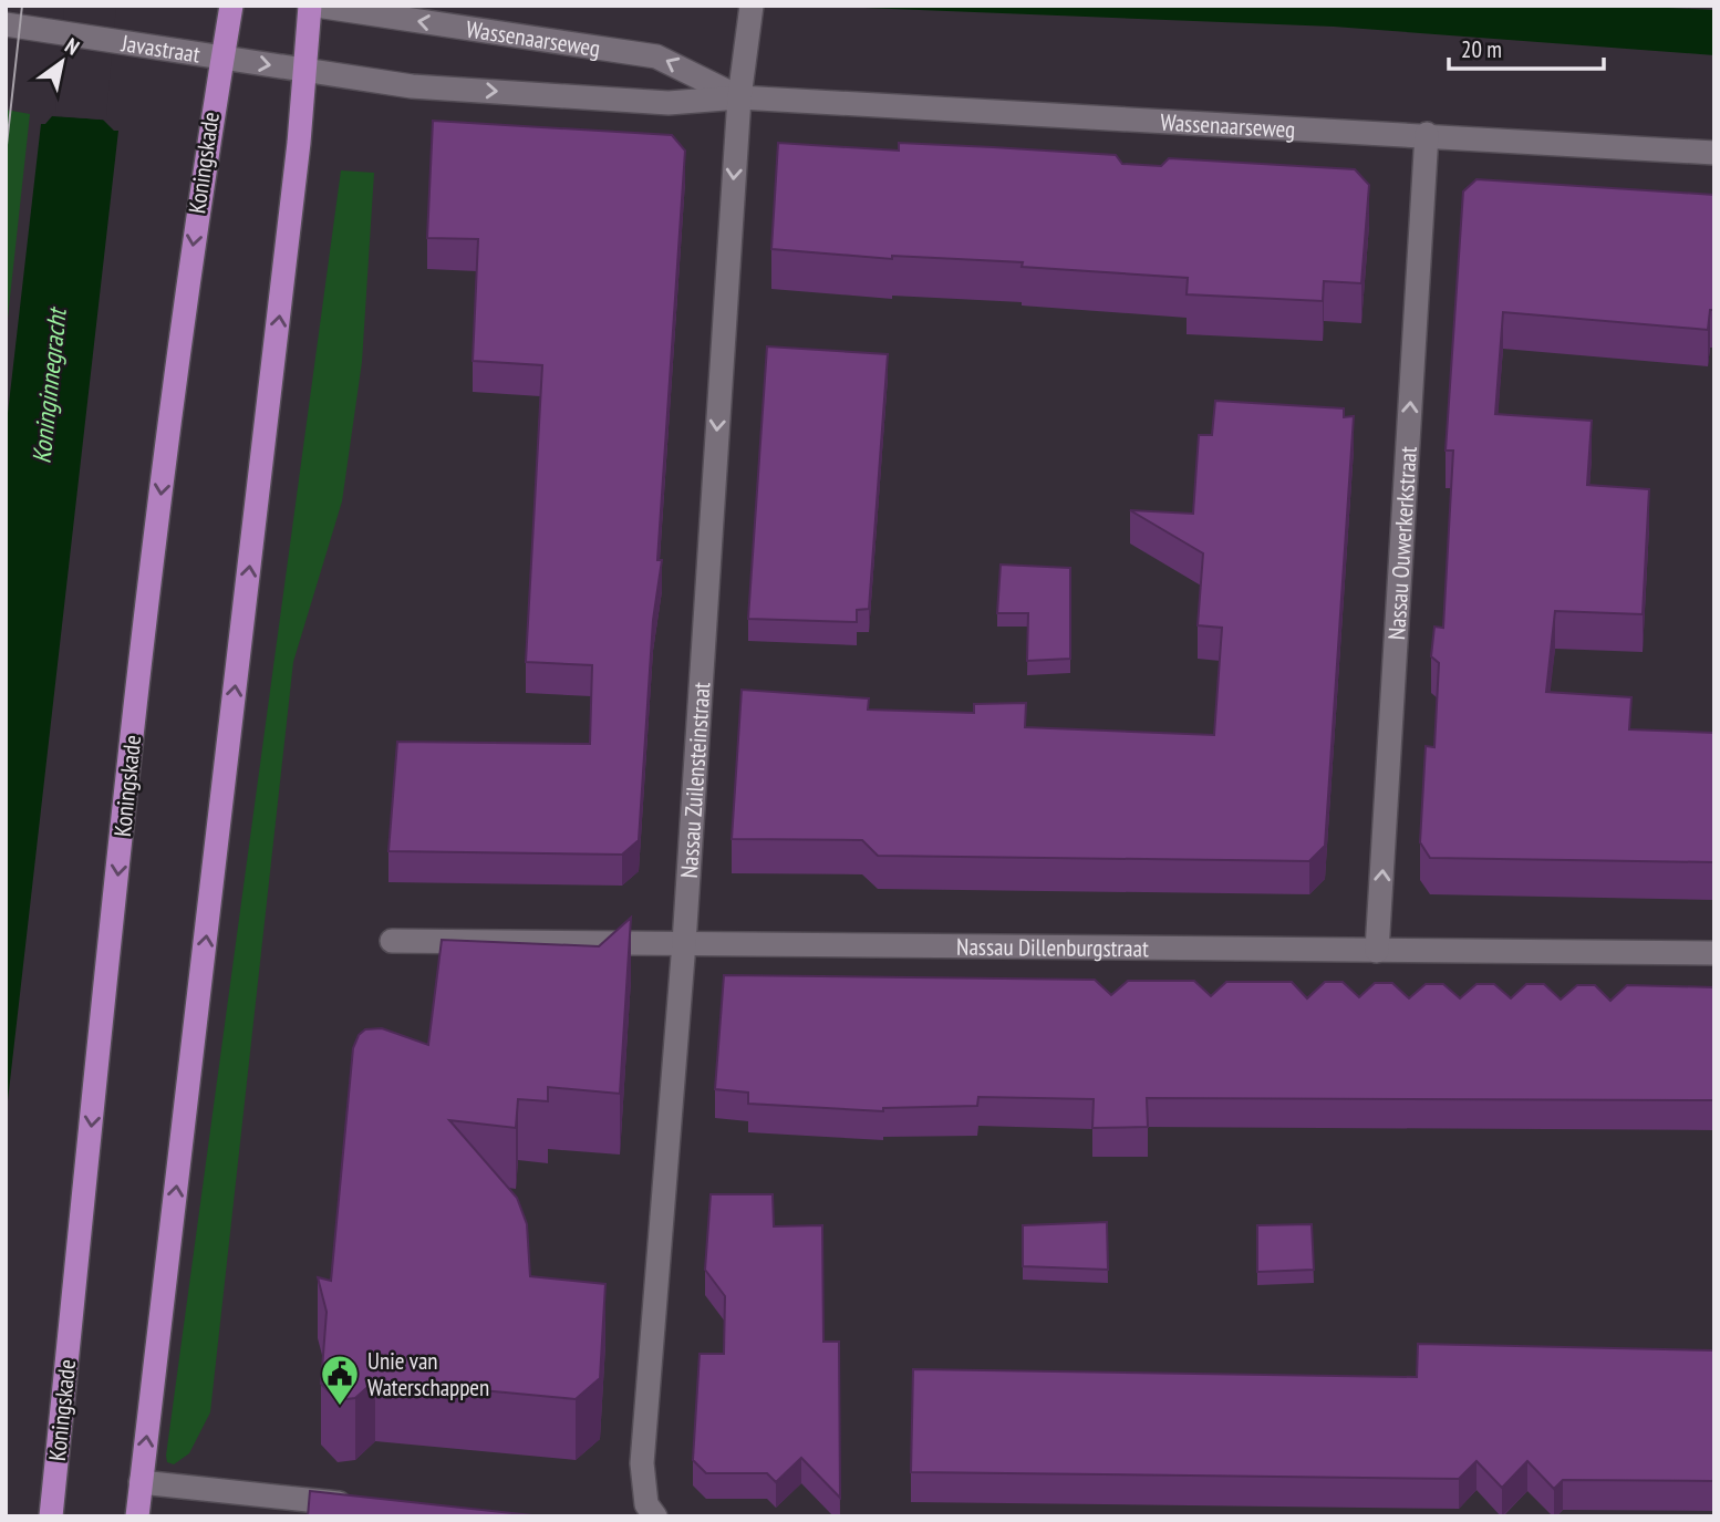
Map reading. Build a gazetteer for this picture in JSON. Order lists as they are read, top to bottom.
{
  "streets": {
    "main road": ["Koningskade"],
    "street": [
      "Wassenaarseweg",
      "Javastraat",
      "Nassau Ouwerkerkstraat",
      "Nassau Zuilensteinstraat",
      "Nassau Dillenburgstraat"
    ]
  },
  "crossings": [
    ["Wassenaarseweg", "Javastraat"],
    ["Wassenaarseweg", "Nassau Ouwerkerkstraat"],
    ["Wassenaarseweg", "Nassau Zuilensteinstraat"],
    ["Javastraat", "Koningskade"],
    ["Nassau Ouwerkerkstraat", "Nassau Dillenburgstraat"],
    ["Nassau Zuilensteinstraat", "Nassau Dillenburgstraat"]
  ],
  "one_way": ["Nassau Ouwerkerkstraat", "Nassau Zuilensteinstraat"],
  "water": ["Koninginnegracht"],
  "places": {
    "public building": ["Unie van Waterschappen"]
  },
  "scale_bar": "20 m",
  "north": "top right"
}
